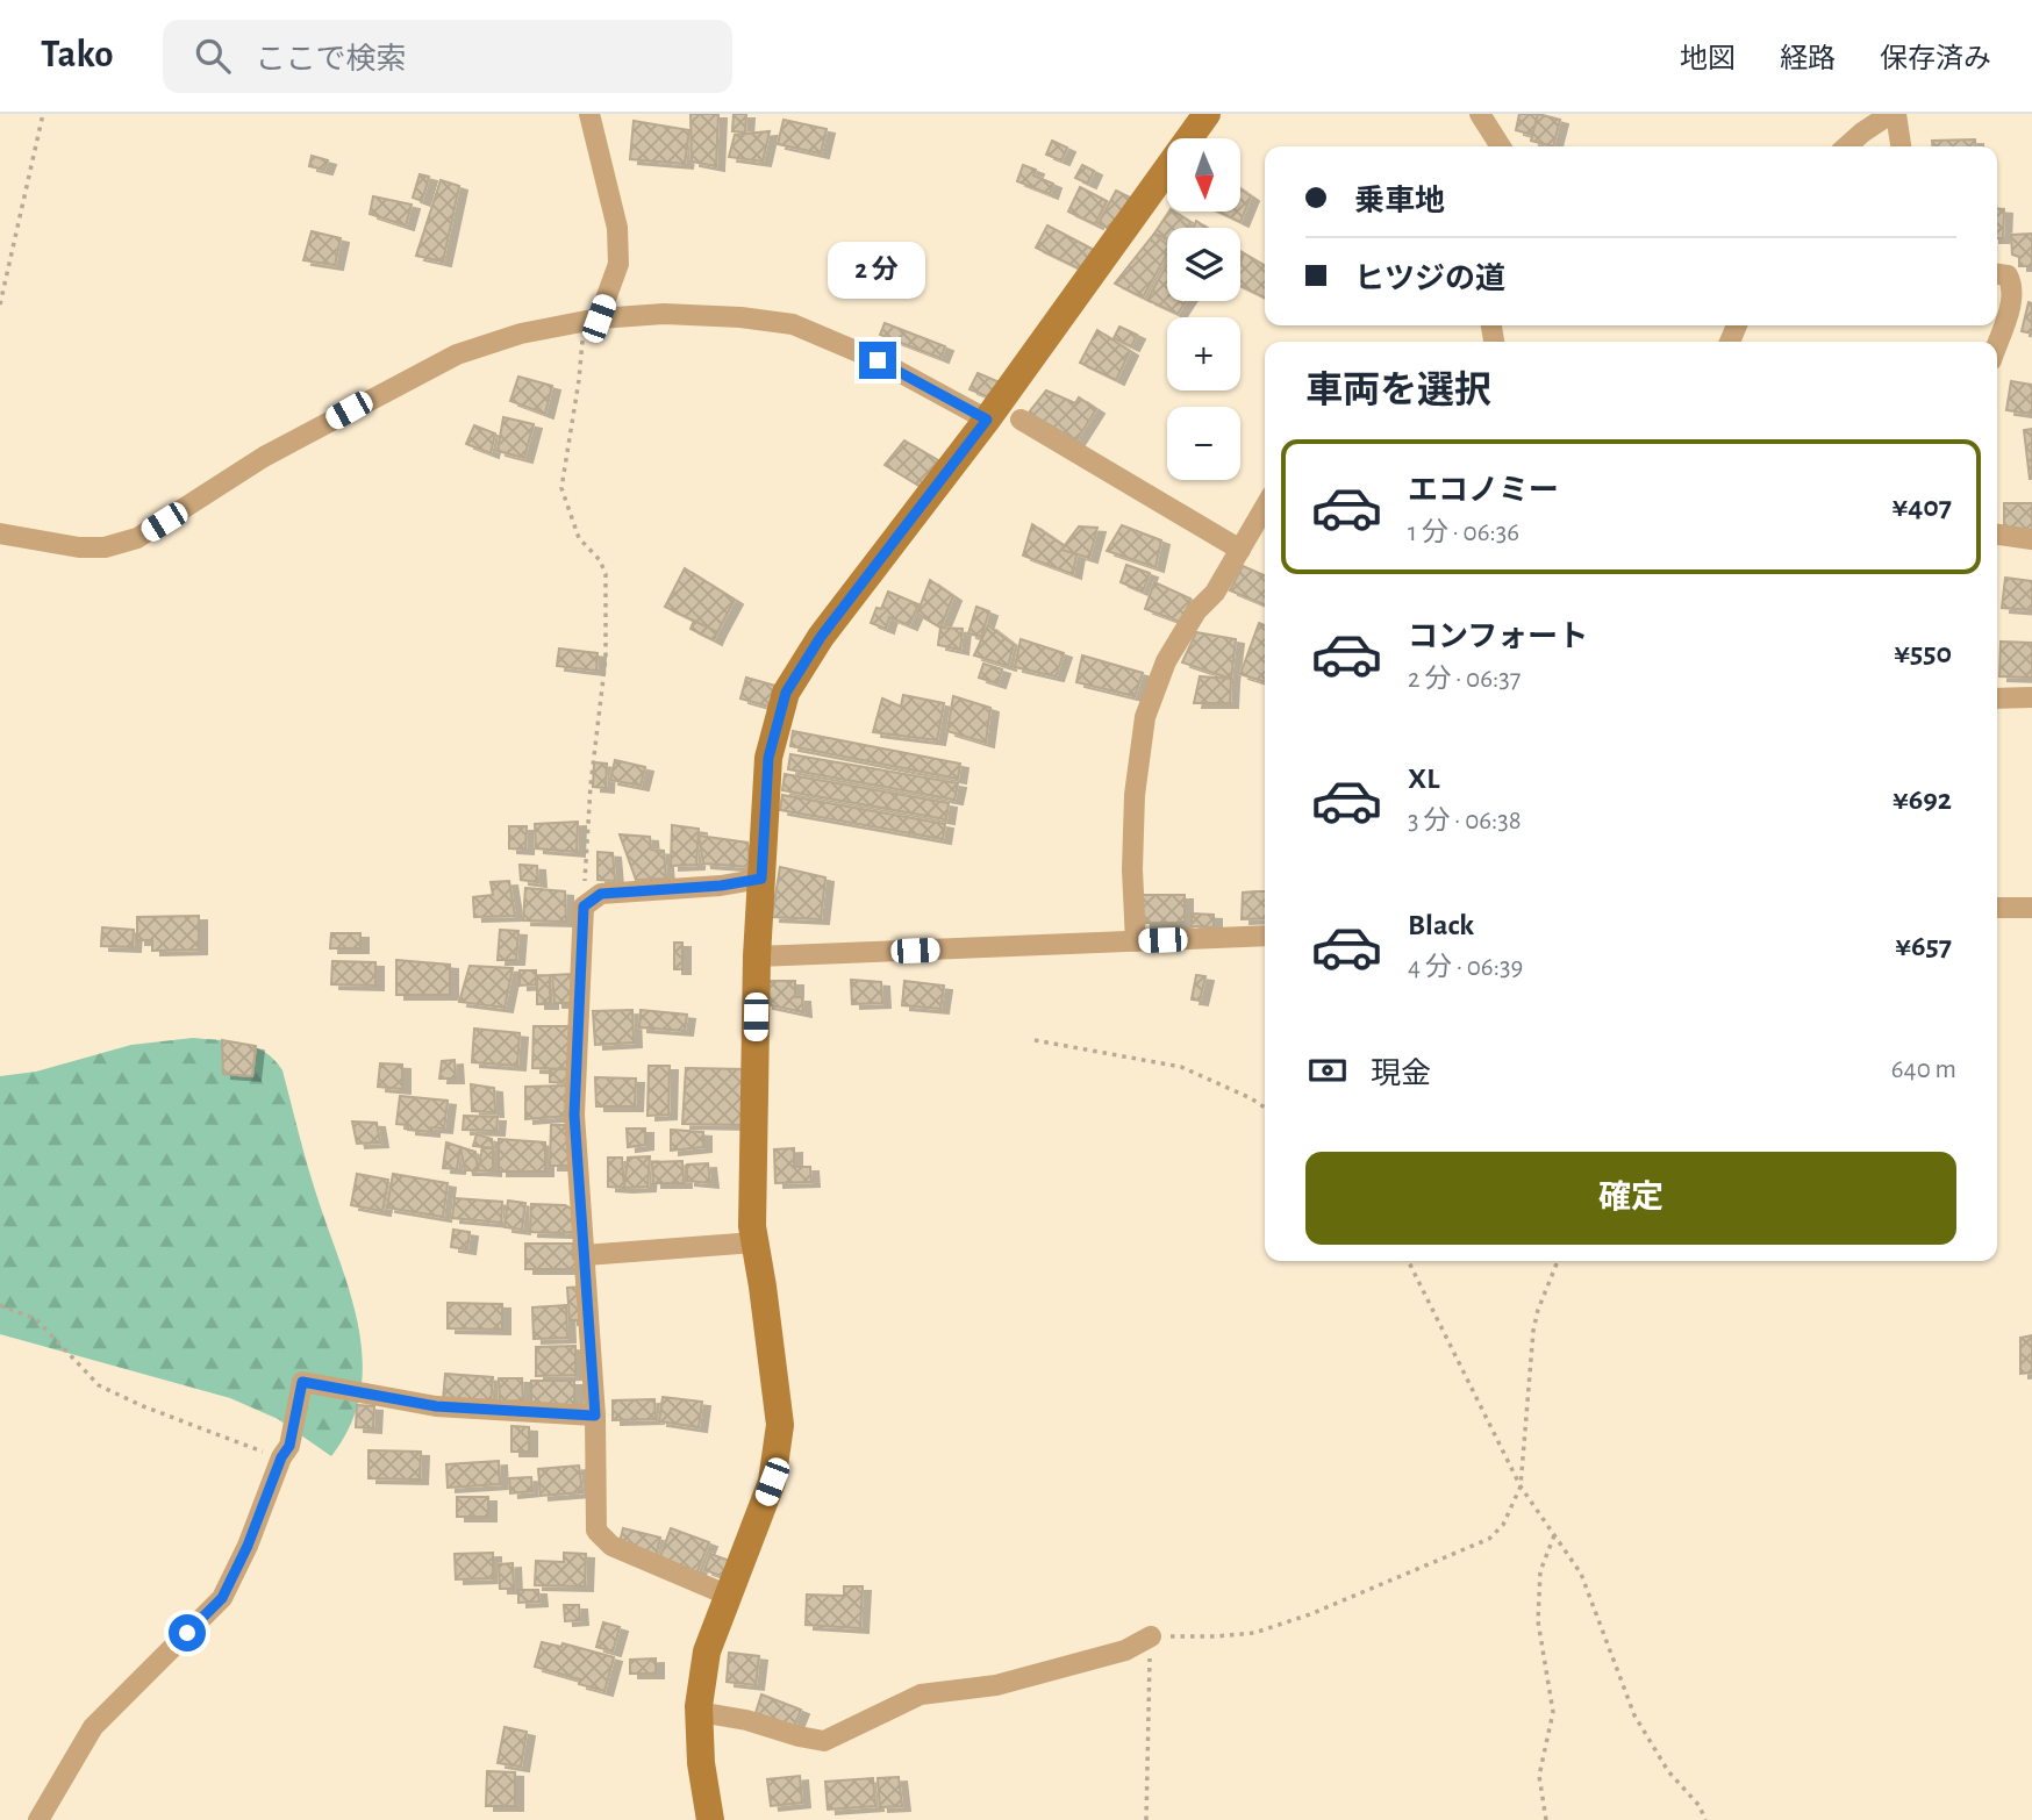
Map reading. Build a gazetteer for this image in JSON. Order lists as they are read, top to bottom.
{
  "north": "bottom",
  "page": {
    "header": "Tako",
    "search": "ここで検索",
    "nav": ["地図", "経路", "保存済み"],
    "map_buttons": ["+", "−"],
    "banner": ["乗車地", "ヒツジの道"],
    "bubble": "2 分",
    "heading": "車両を選択",
    "list": [
      {
        "name": "エコノミー",
        "note": "1 分 · 06:36",
        "value": "¥407"
      },
      {
        "name": "コンフォート",
        "note": "2 分 · 06:37",
        "value": "¥550"
      },
      {
        "name": "XL",
        "note": "3 分 · 06:38",
        "value": "¥692"
      },
      {
        "name": "Black",
        "note": "4 分 · 06:39",
        "value": "¥657"
      }
    ],
    "pay": ["現金", "640 m"],
    "buttons": "確定"
  }
}
